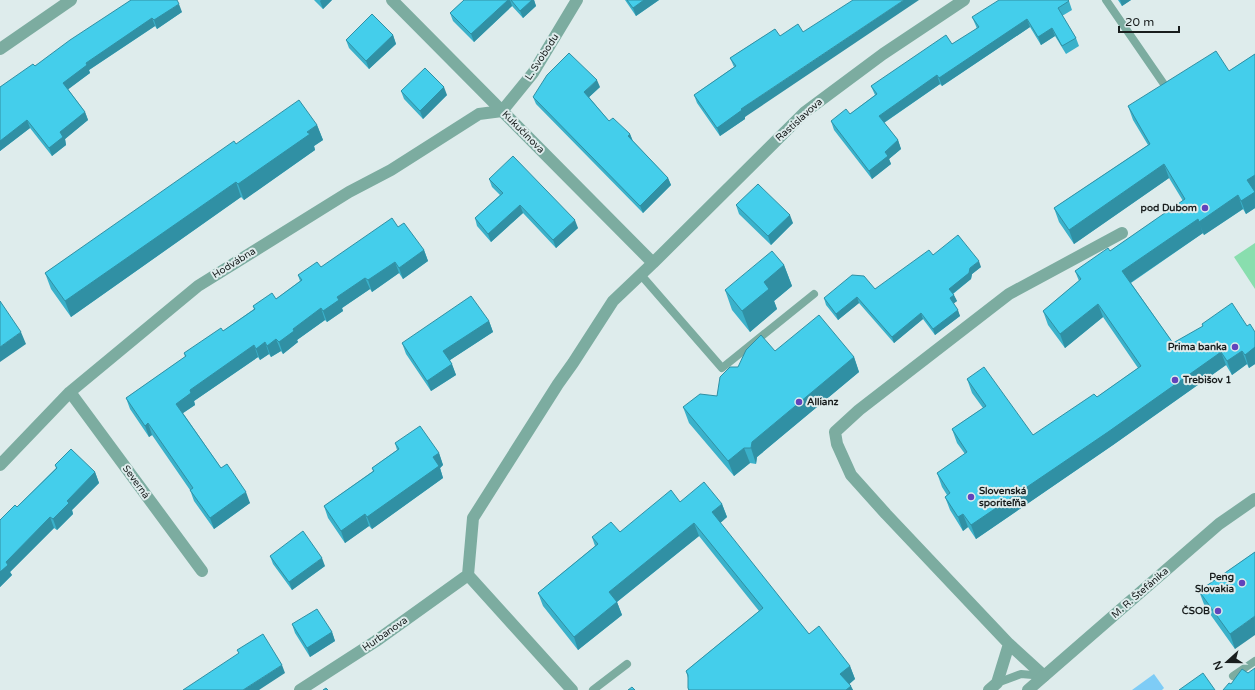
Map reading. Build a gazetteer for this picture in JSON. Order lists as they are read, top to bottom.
{
  "streets": {
    "street": [
      "L. Svobodu",
      "Rastislavova",
      "Kukučínova",
      "Hodvábna",
      "Severná",
      "M. R. Štefánika",
      "Hurbanova"
    ]
  },
  "crossings": [
    ["L. Svobodu", "Kukučínova"],
    ["L. Svobodu", "Hodvábna"],
    ["Rastislavova", "Kukučínova"],
    ["Rastislavova", "Hurbanova"],
    ["Kukučínova", "Hodvábna"],
    ["Hodvábna", "Severná"]
  ],
  "places": [
    "pod Dubom",
    "Prima banka",
    "Trebišov 1",
    "Allianz",
    "Slovenská sporiteľňa",
    "Peng Slovakia",
    "ČSOB"
  ],
  "scale_bar": "20 m",
  "north": "left"
}
